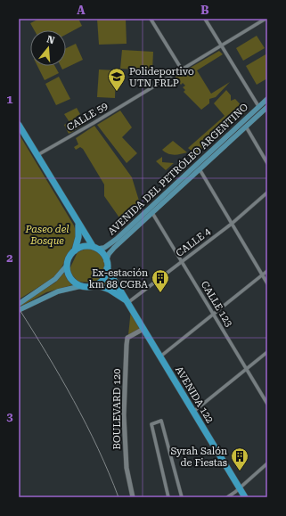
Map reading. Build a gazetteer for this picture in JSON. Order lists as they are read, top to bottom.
{
  "streets": {
    "highway": ["AVENIDA 122"],
    "main road": ["AVENIDA DEL PETRÓLEO ARGENTINO"],
    "street": [
      "CALLE 59",
      "CALLE 4",
      "CALLE 123",
      "BOULEVARD 120"
    ]
  },
  "crossings": [
    ["AVENIDA DEL PETRÓLEO ARGENTINO", "CALLE 123"],
    ["AVENIDA DEL PETRÓLEO ARGENTINO", "AVENIDA 122"],
    ["CALLE 4", "CALLE 123"],
    ["CALLE 4", "AVENIDA 122"],
    ["AVENIDA 122", "BOULEVARD 120"]
  ],
  "parks": ["Paseo del Bosque"],
  "places": {
    "school or university": ["Polideportivo UTN FRLP"],
    "building": ["Ex-estación km 88 CGBA", "Syrah Salón de Fiestas"]
  },
  "north": "top",
  "grid": {
    "columns": ["A", "B"],
    "rows": ["1", "2", "3"]
  }
}
